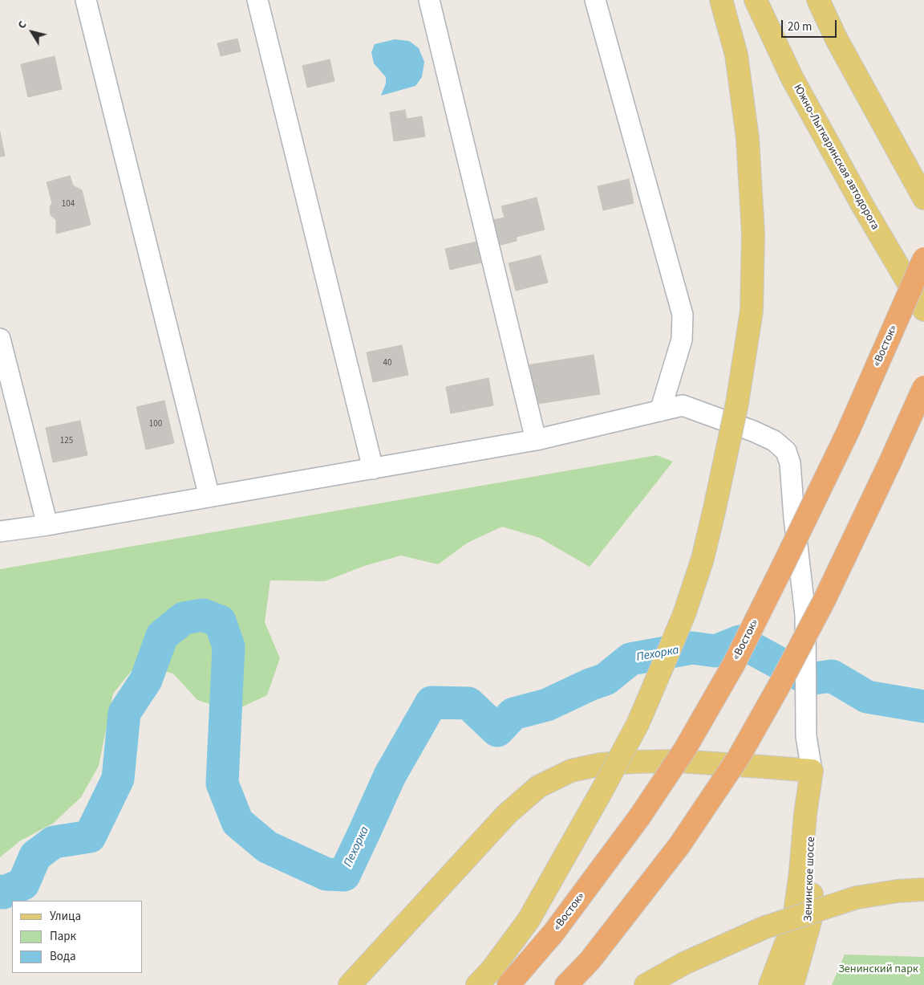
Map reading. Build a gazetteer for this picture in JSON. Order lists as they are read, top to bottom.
{
  "streets": {
    "highway": ["«Восток»"],
    "main road": ["Южно-Лыткаринская автодорога", "Зенинское шоссе"]
  },
  "water": ["Пехорка"],
  "parks": ["Зенинский парк"],
  "house_numbers": [
    "104",
    "40",
    "100",
    "125"
  ],
  "legend": ["Улица", "Парк", "Вода"],
  "scale_bar": "20 m",
  "north": "top left"
}
